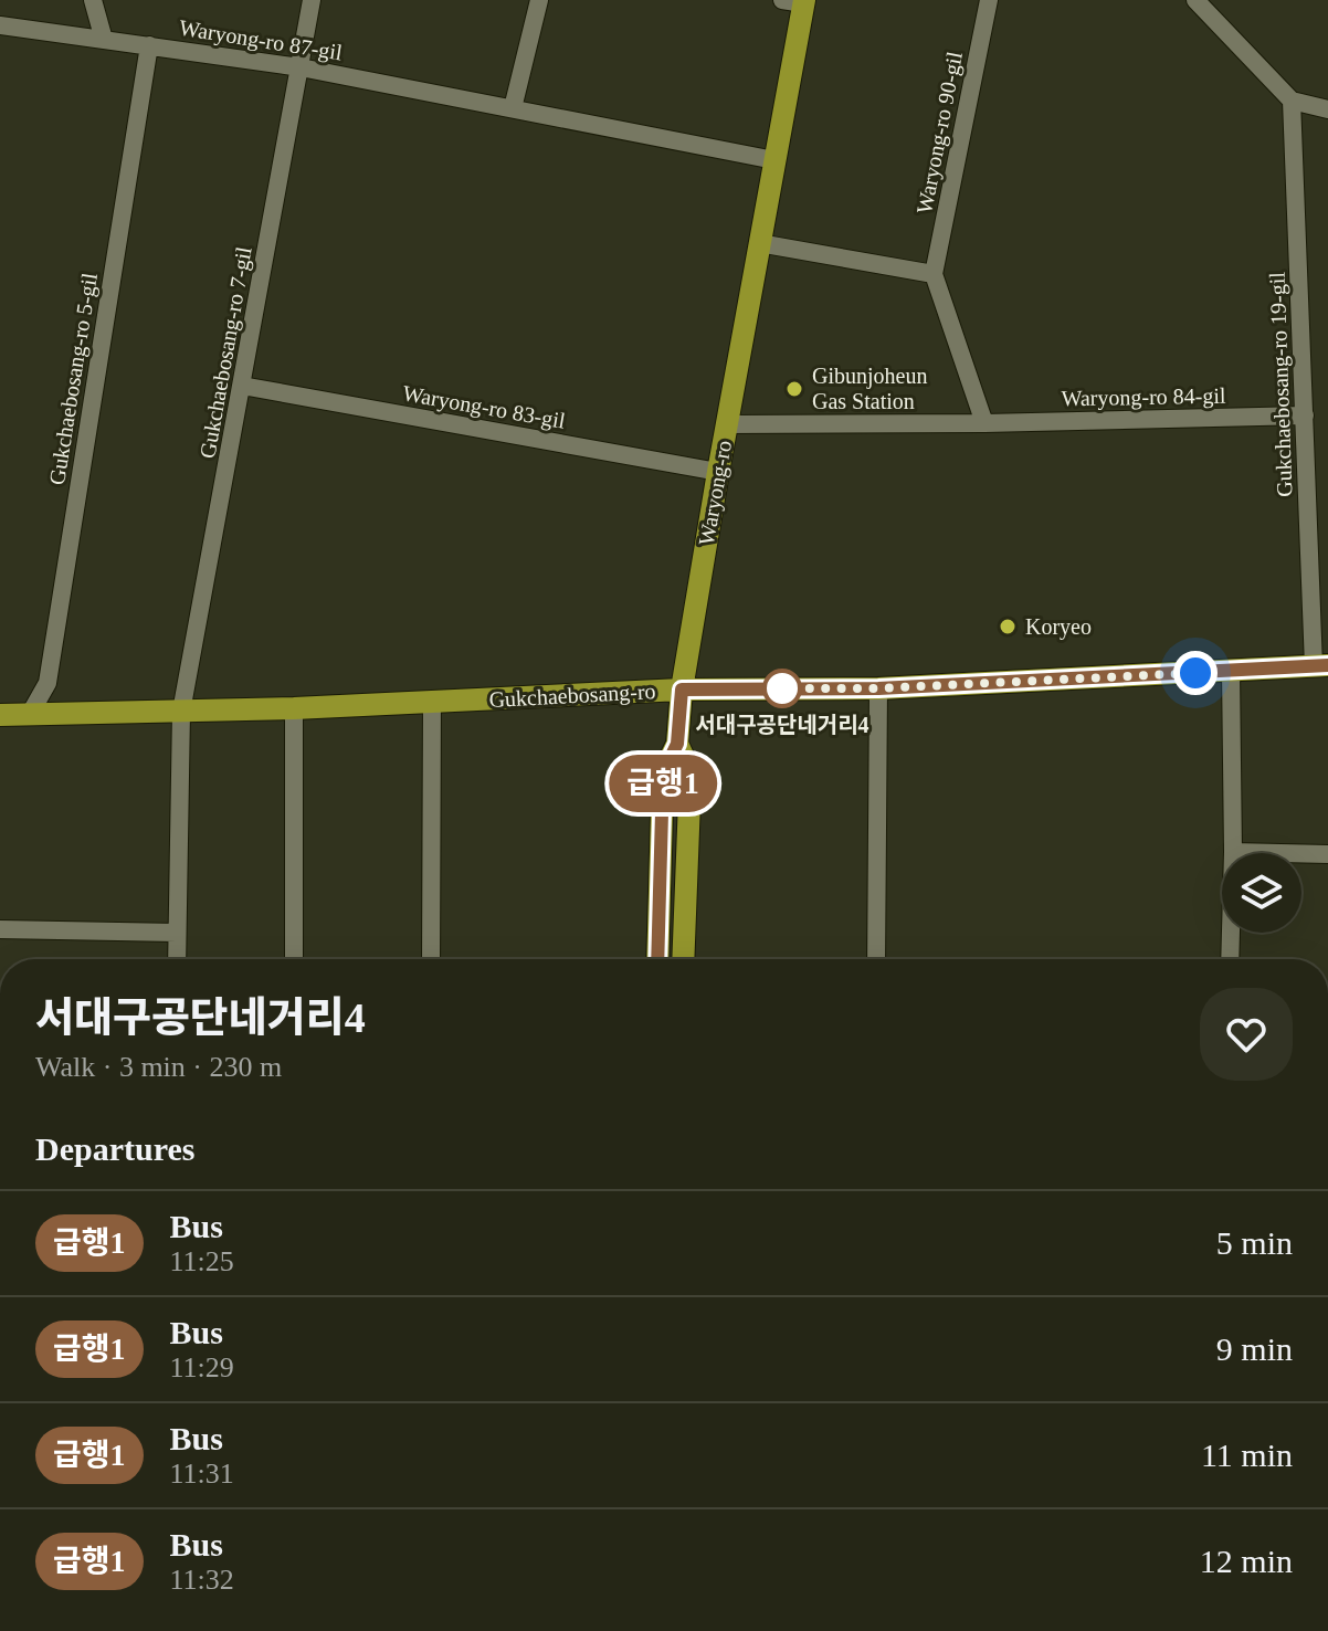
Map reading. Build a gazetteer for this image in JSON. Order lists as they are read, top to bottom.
{
  "streets": {
    "main road": ["Waryong-ro", "Gukchaebosang-ro"],
    "street": [
      "Waryong-ro 87-gil",
      "Waryong-ro 90-gil",
      "Gukchaebosang-ro 7-gil",
      "Gukchaebosang-ro 5-gil",
      "Gukchaebosang-ro 19-gil",
      "Waryong-ro 84-gil",
      "Waryong-ro 83-gil"
    ]
  },
  "crossings": [
    ["Waryong-ro 87-gil", "Gukchaebosang-ro 7-gil"],
    ["Waryong-ro 87-gil", "Gukchaebosang-ro 5-gil"],
    ["Waryong-ro 87-gil", "Waryong-ro"],
    ["Gukchaebosang-ro 7-gil", "Waryong-ro 83-gil"],
    ["Gukchaebosang-ro 7-gil", "Gukchaebosang-ro"],
    ["Gukchaebosang-ro 5-gil", "Gukchaebosang-ro"],
    ["Gukchaebosang-ro 19-gil", "Waryong-ro 84-gil"],
    ["Gukchaebosang-ro 19-gil", "Gukchaebosang-ro"],
    ["Waryong-ro 84-gil", "Waryong-ro"],
    ["Waryong-ro 83-gil", "Waryong-ro"],
    ["Waryong-ro", "Gukchaebosang-ro"]
  ],
  "places": ["Gibunjoheun Gas Station", "Koryeo", "서대구공단네거리4"],
  "lines": ["bus line 급행1"],
  "page": {
    "on_map": "급행1",
    "heading": [
      ["서대구공단네거리4", "Walk · 3 min · 230 m"],
      "Departures"
    ],
    "list": [
      {
        "mark": "급행1",
        "name": "Bus",
        "note": "11:25",
        "value": "5 min"
      },
      {
        "mark": "급행1",
        "name": "Bus",
        "note": "11:29",
        "value": "9 min"
      },
      {
        "mark": "급행1",
        "name": "Bus",
        "note": "11:31",
        "value": "11 min"
      },
      {
        "mark": "급행1",
        "name": "Bus",
        "note": "11:32",
        "value": "12 min"
      }
    ]
  }
}
